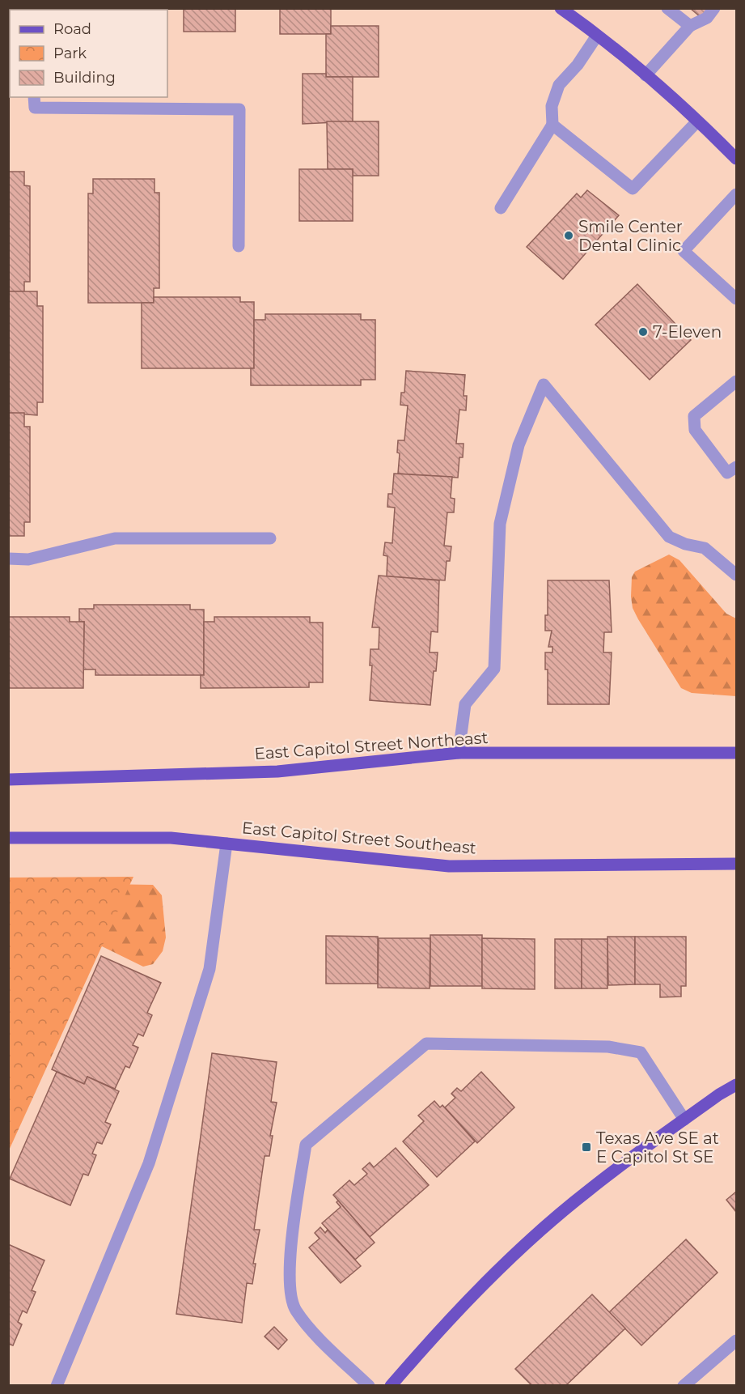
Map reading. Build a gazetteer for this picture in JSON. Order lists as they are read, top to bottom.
{
  "streets": {
    "main road": ["East Capitol Street Northeast", "East Capitol Street Southeast"]
  },
  "places": {
    "other": ["Smile Center Dental Clinic", "7-Eleven"],
    "transit": ["Texas Ave SE at E Capitol St SE"]
  },
  "legend": ["Road", "Park", "Building"]
}
